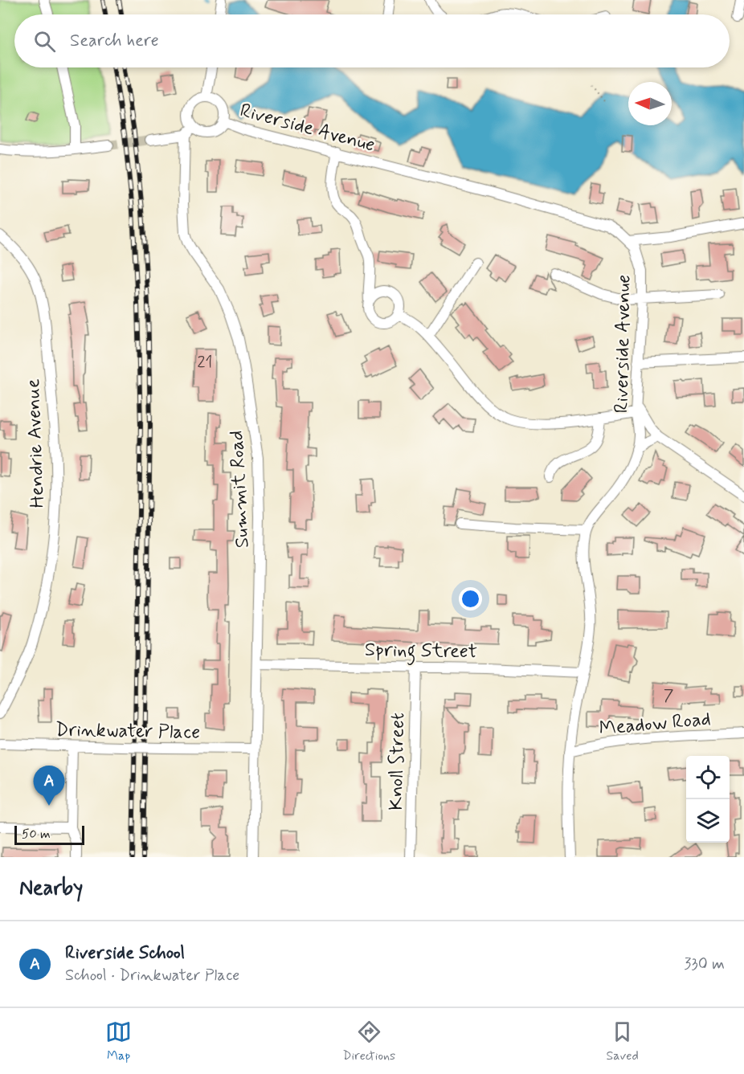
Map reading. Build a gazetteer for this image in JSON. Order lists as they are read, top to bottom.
{
  "streets": {
    "street": [
      "Riverside Avenue",
      "Hendrie Avenue",
      "Summit Road",
      "Spring Street",
      "Meadow Road",
      "Drinkwater Place",
      "Knoll Street"
    ]
  },
  "crossings": [
    ["Riverside Avenue", "Spring Street"],
    ["Riverside Avenue", "Meadow Road"],
    ["Summit Road", "Spring Street"],
    ["Summit Road", "Drinkwater Place"],
    ["Spring Street", "Knoll Street"]
  ],
  "house_numbers": ["21", "7"],
  "scale_bar": "50 m",
  "north": "left",
  "page": {
    "search": "Search here",
    "pins": "A",
    "scale": "50 m",
    "heading": "Nearby",
    "list": [
      {
        "mark": "A",
        "name": "Riverside School",
        "note": "School · Drinkwater Place",
        "value": "330 m"
      }
    ],
    "nav": ["Map", "Directions", "Saved"]
  }
}
